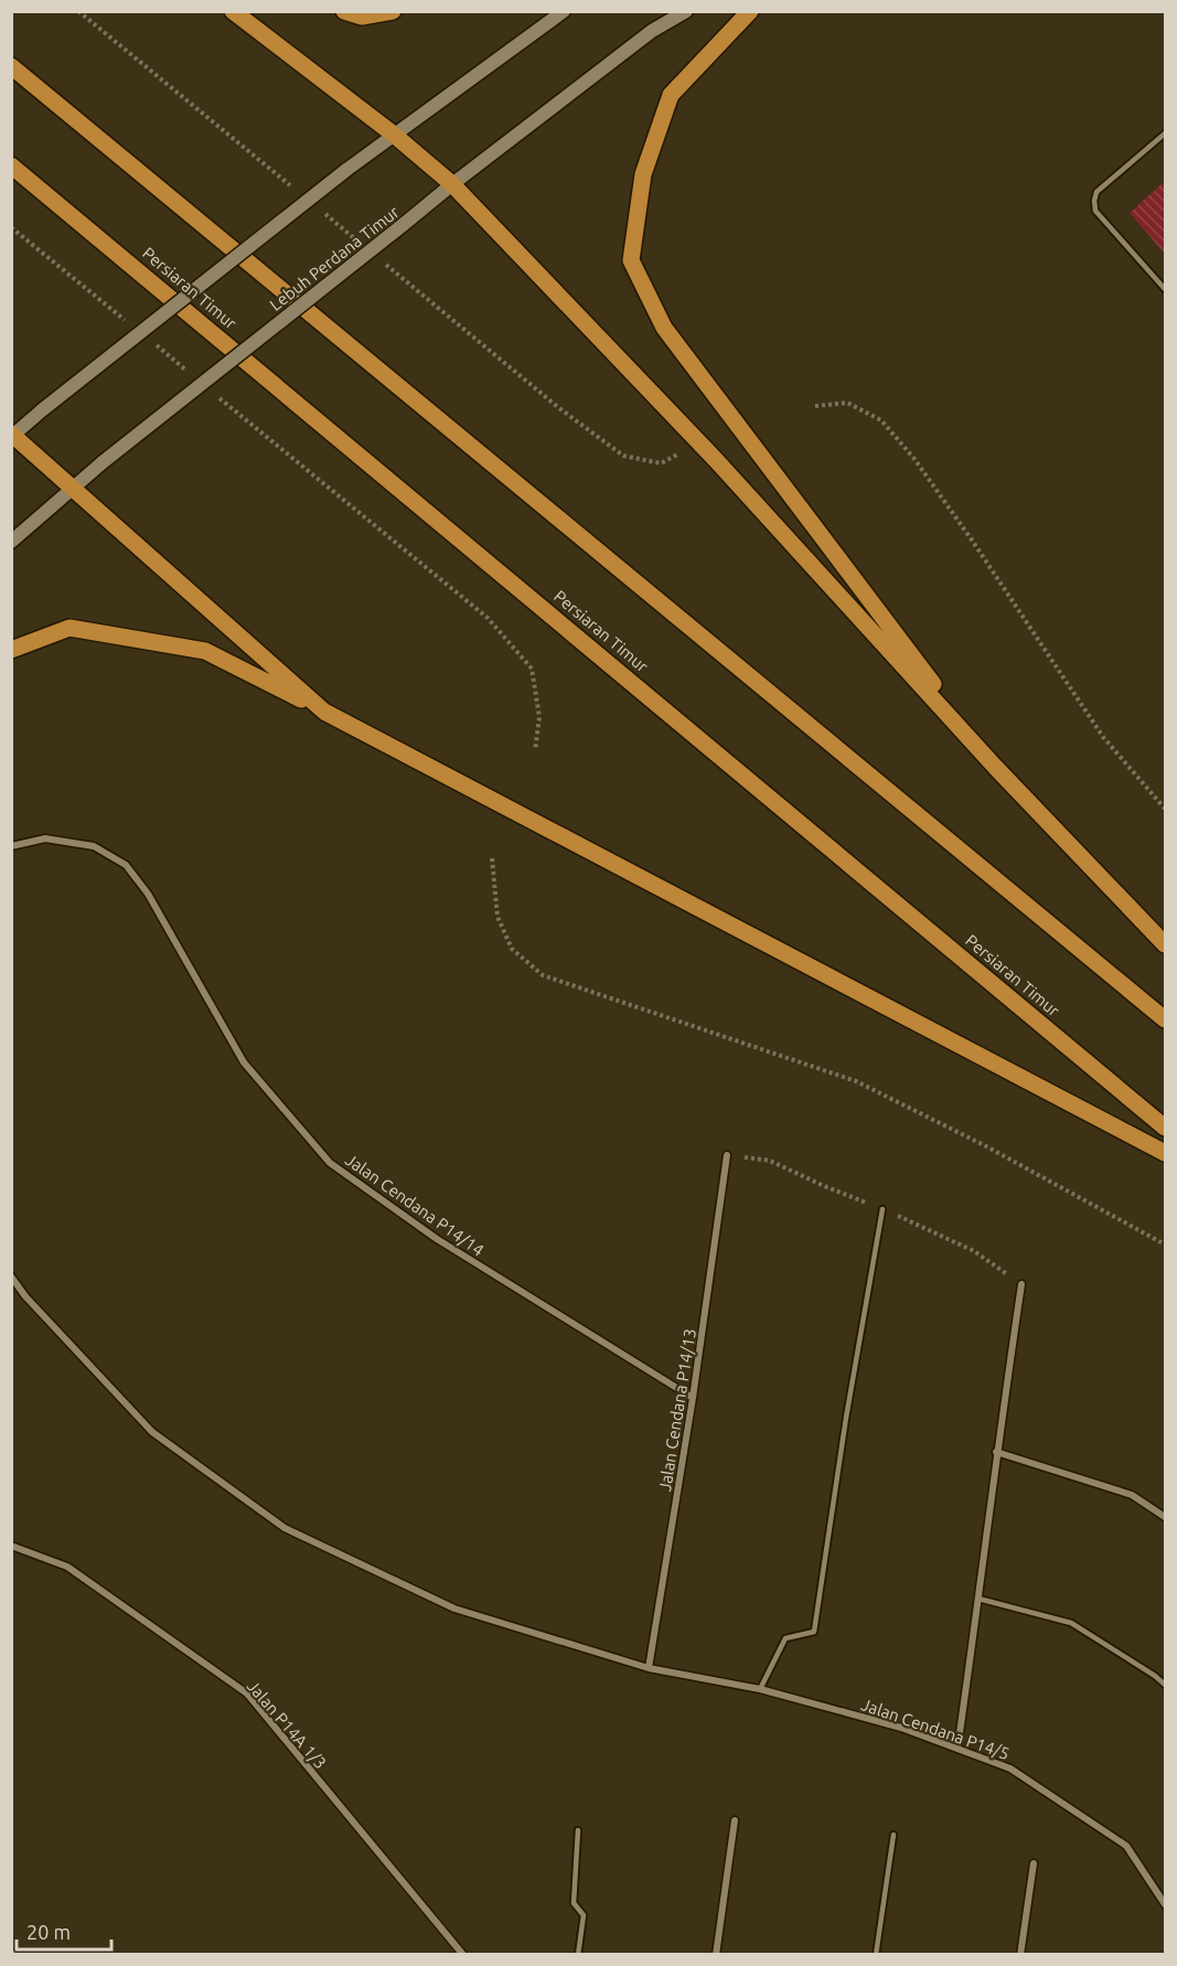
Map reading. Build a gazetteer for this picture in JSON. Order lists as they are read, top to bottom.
{
  "streets": {
    "main road": ["Lebuh Perdana Timur", "Persiaran Timur"],
    "street": [
      "Jalan Cendana P14/14",
      "Jalan Cendana P14/13",
      "Jalan P14A 1/3",
      "Jalan Cendana P14/5"
    ]
  },
  "crossings": [
    ["Jalan Cendana P14/14", "Jalan Cendana P14/13"],
    ["Jalan Cendana P14/13", "Jalan Cendana P14/5"]
  ],
  "scale_bar": "20 m"
}
